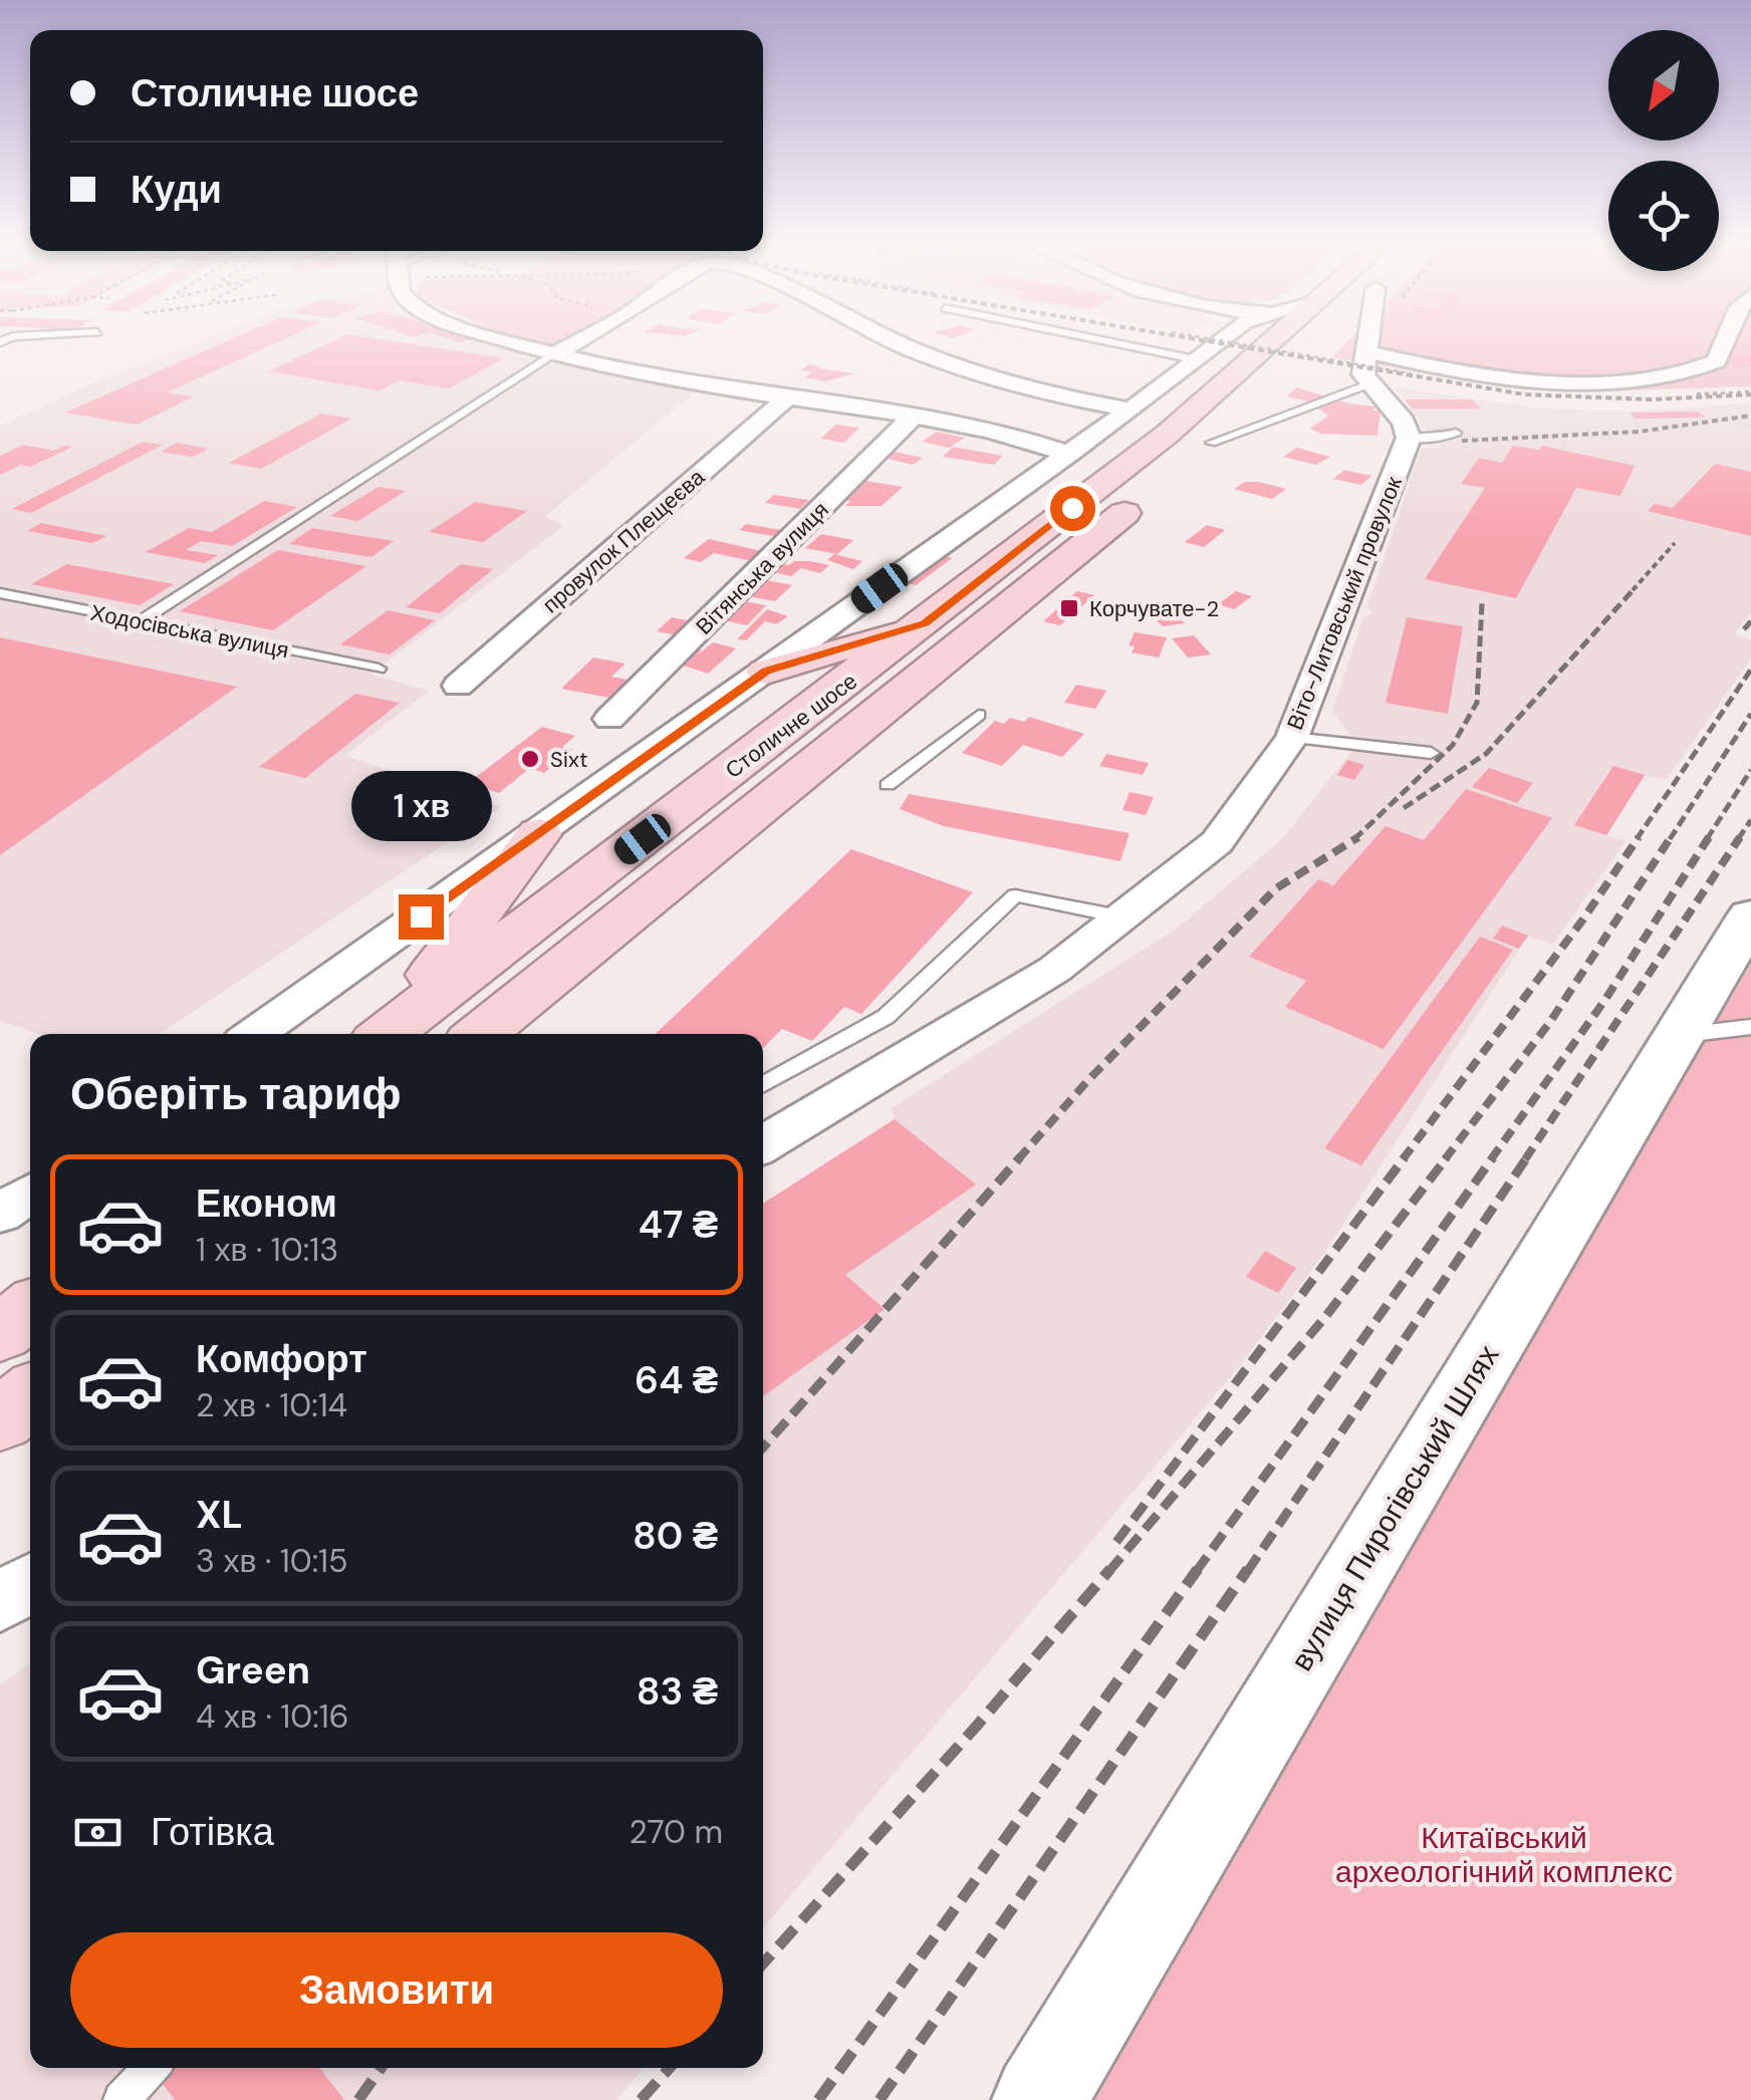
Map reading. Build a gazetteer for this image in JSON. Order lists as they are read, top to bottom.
{
  "streets": {
    "highway": ["Столичне шосе"],
    "street": [
      "провулок Плещеєва",
      "Вітянська вулиця",
      "Віто-Литовський провулок",
      "вулиця Пирогівський Шлях"
    ],
    "lane": ["Ходосівська вулиця"]
  },
  "parks": ["Китаївський археологічний комплекс"],
  "places": {
    "transit": ["Корчувате-2"],
    "other": ["Sixt"]
  },
  "north": "bottom left",
  "page": {
    "banner": ["Столичне шосе", "Куди"],
    "bubble": "1 хв",
    "heading": "Оберіть тариф",
    "list": [
      {
        "name": "Економ",
        "note": "1 хв · 10:13",
        "value": "47 ₴"
      },
      {
        "name": "Комфорт",
        "note": "2 хв · 10:14",
        "value": "64 ₴"
      },
      {
        "name": "XL",
        "note": "3 хв · 10:15",
        "value": "80 ₴"
      },
      {
        "name": "Green",
        "note": "4 хв · 10:16",
        "value": "83 ₴"
      }
    ],
    "pay": ["Готівка", "270 m"],
    "buttons": "Замовити"
  }
}
